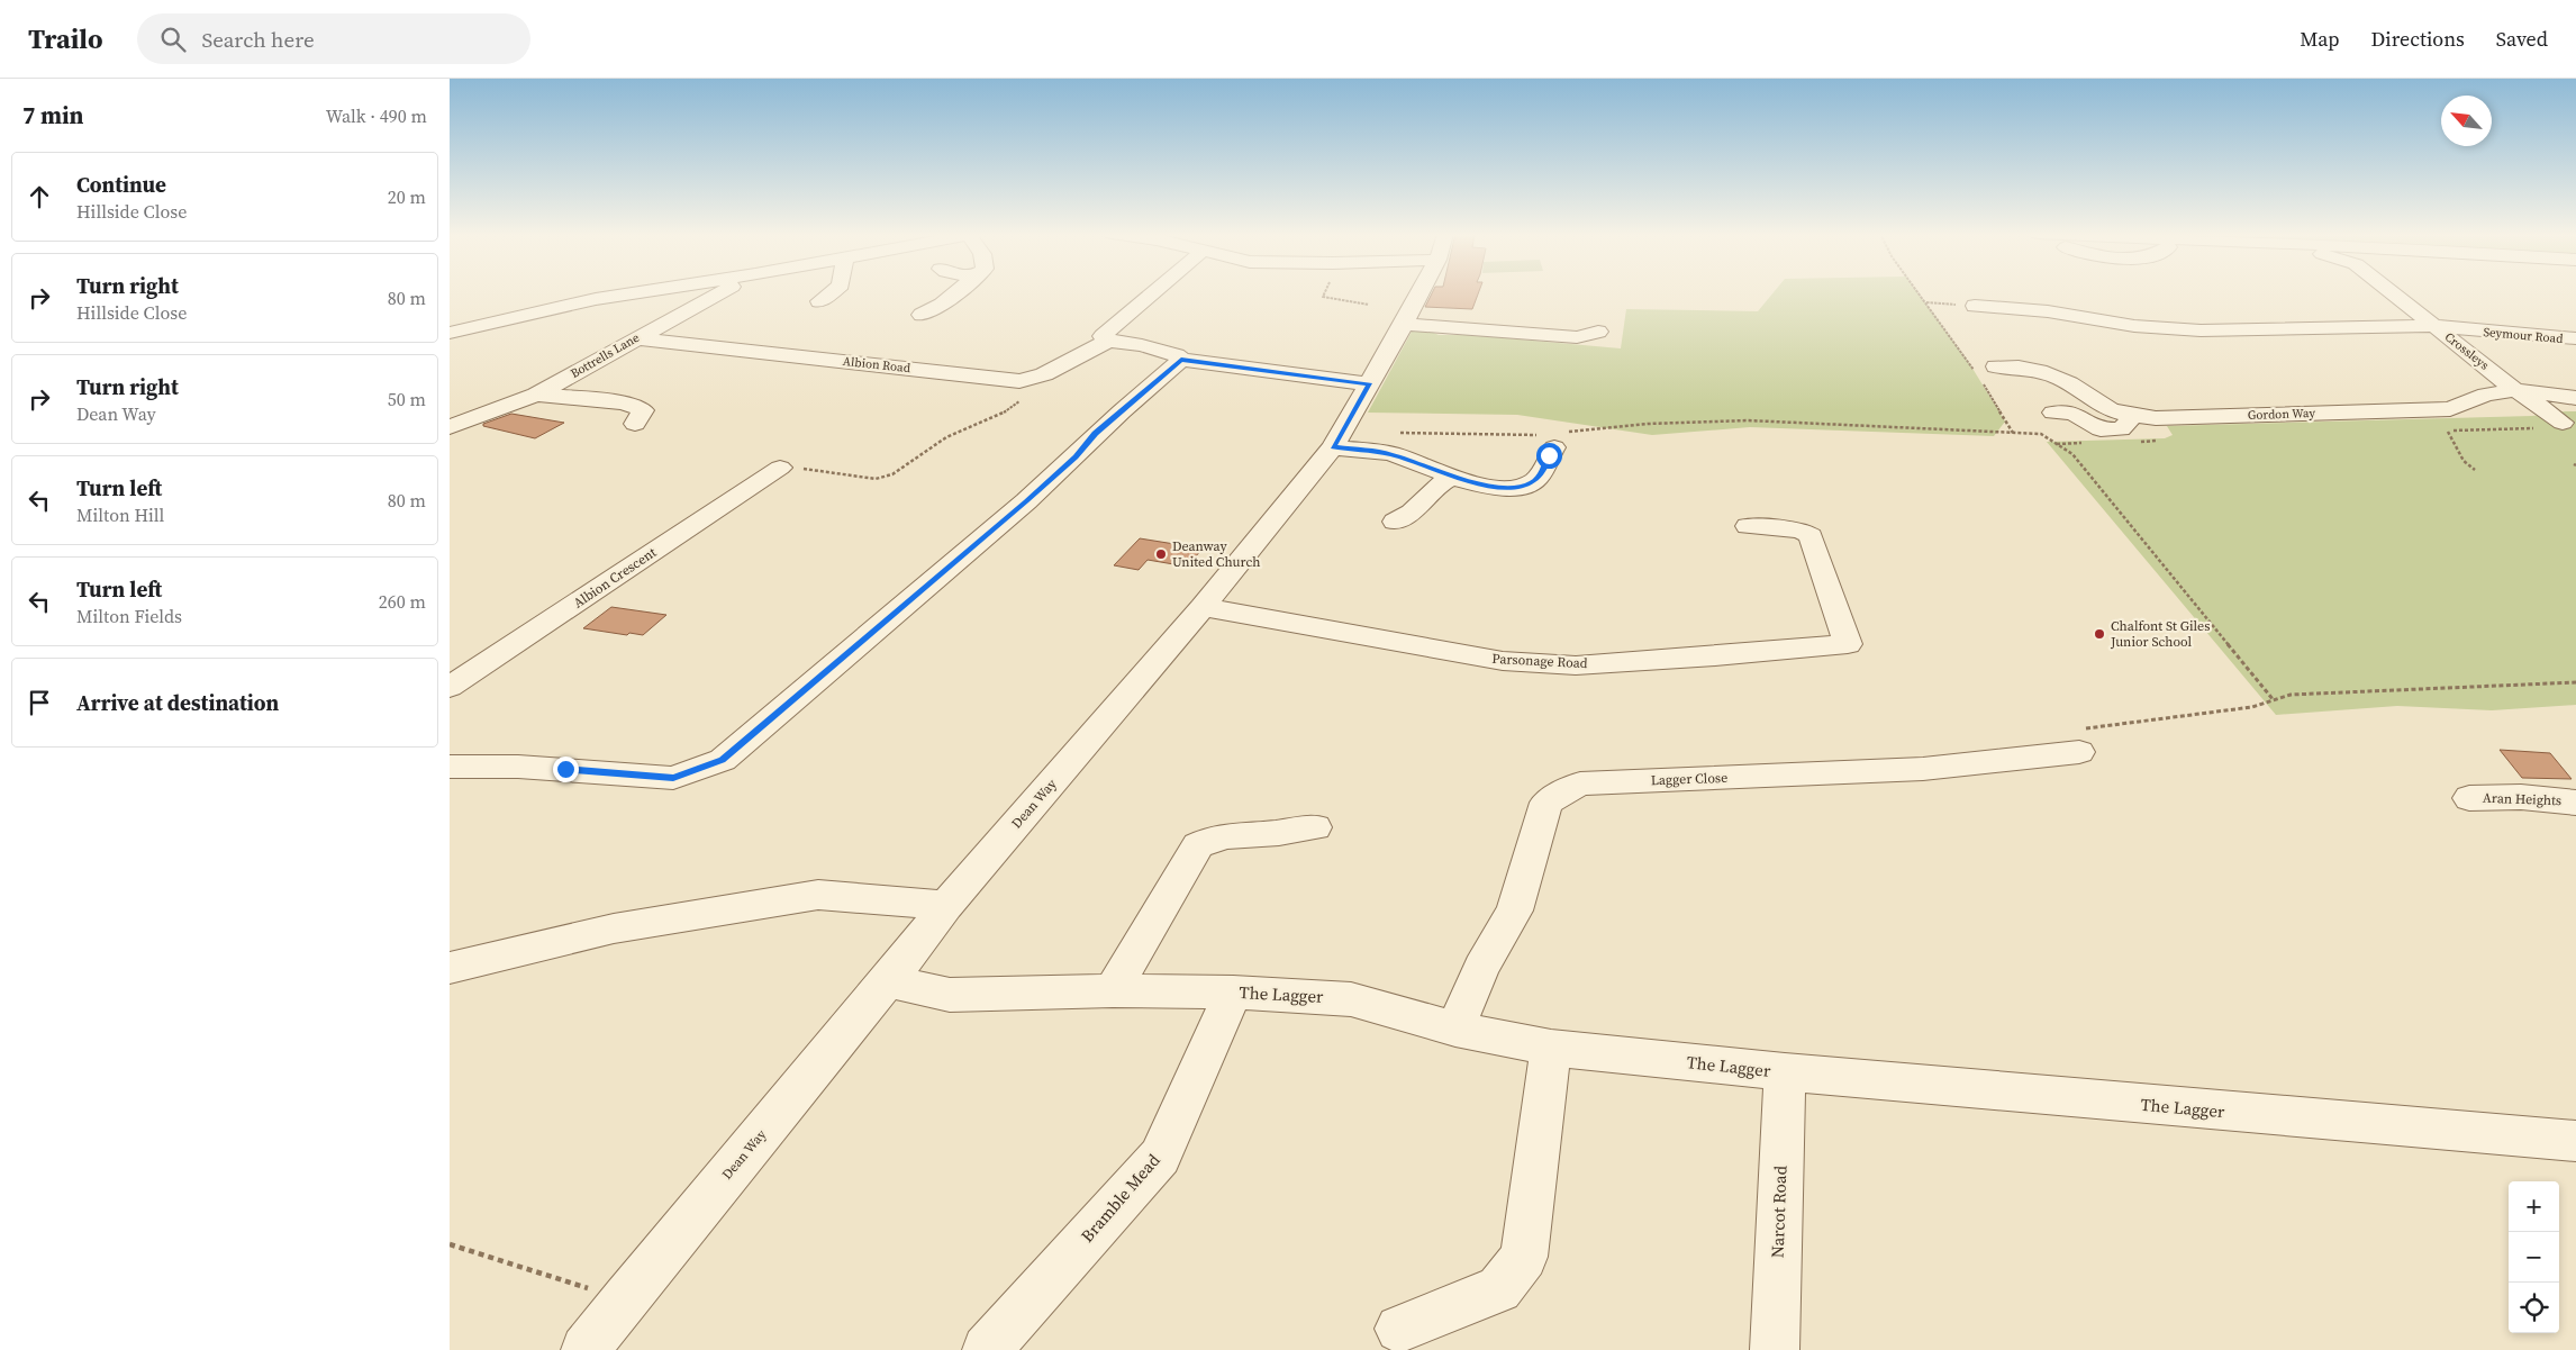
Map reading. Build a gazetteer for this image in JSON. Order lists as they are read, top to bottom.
{
  "streets": {
    "street": [
      "Seymour Road",
      "Crossleys",
      "Bottrells Lane",
      "Albion Road",
      "Gordon Way",
      "Albion Crescent",
      "Parsonage Road",
      "Lagger Close",
      "Aran Heights",
      "Dean Way",
      "The Lagger",
      "Bramble Mead",
      "Narcot Road"
    ]
  },
  "crossings": [
    ["Seymour Road", "Crossleys"],
    ["Crossleys", "Gordon Way"],
    ["Bottrells Lane", "Albion Road"],
    ["Parsonage Road", "Dean Way"],
    ["Lagger Close", "The Lagger"],
    ["Dean Way", "The Lagger"],
    ["The Lagger", "Bramble Mead"],
    ["The Lagger", "Narcot Road"]
  ],
  "places": ["Deanway United Church", "Chalfont St Giles Junior School"],
  "north": "top left",
  "page": {
    "header": "Trailo",
    "search": "Search here",
    "nav": ["Map", "Directions", "Saved"],
    "heading": ["7 min", "Walk · 490 m"],
    "list": [
      ["Continue", "Hillside Close", "20 m"],
      ["Turn right", "Hillside Close", "80 m"],
      ["Turn right", "Dean Way", "50 m"],
      ["Turn left", "Milton Hill", "80 m"],
      ["Turn left", "Milton Fields", "260 m"],
      "Arrive at destination"
    ],
    "map_buttons": ["+", "−"]
  }
}
